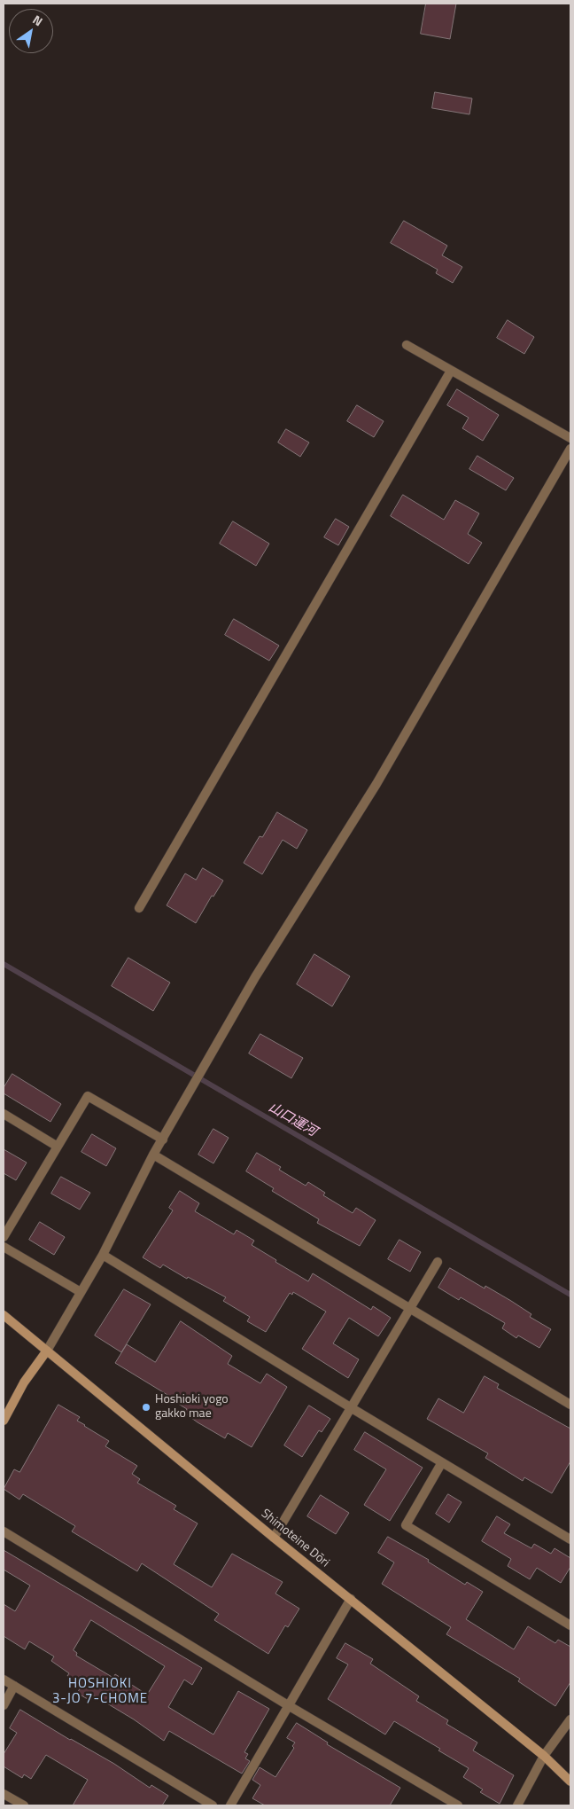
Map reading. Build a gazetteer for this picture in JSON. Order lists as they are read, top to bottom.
{
  "streets": {
    "street": ["Shimoteine Dōri"]
  },
  "districts": ["HOSHIOKI 3-JO 7-CHOME"],
  "water": ["山口運河"],
  "places": ["Hoshioki yogo gakko mae"],
  "north": "top right"
}
